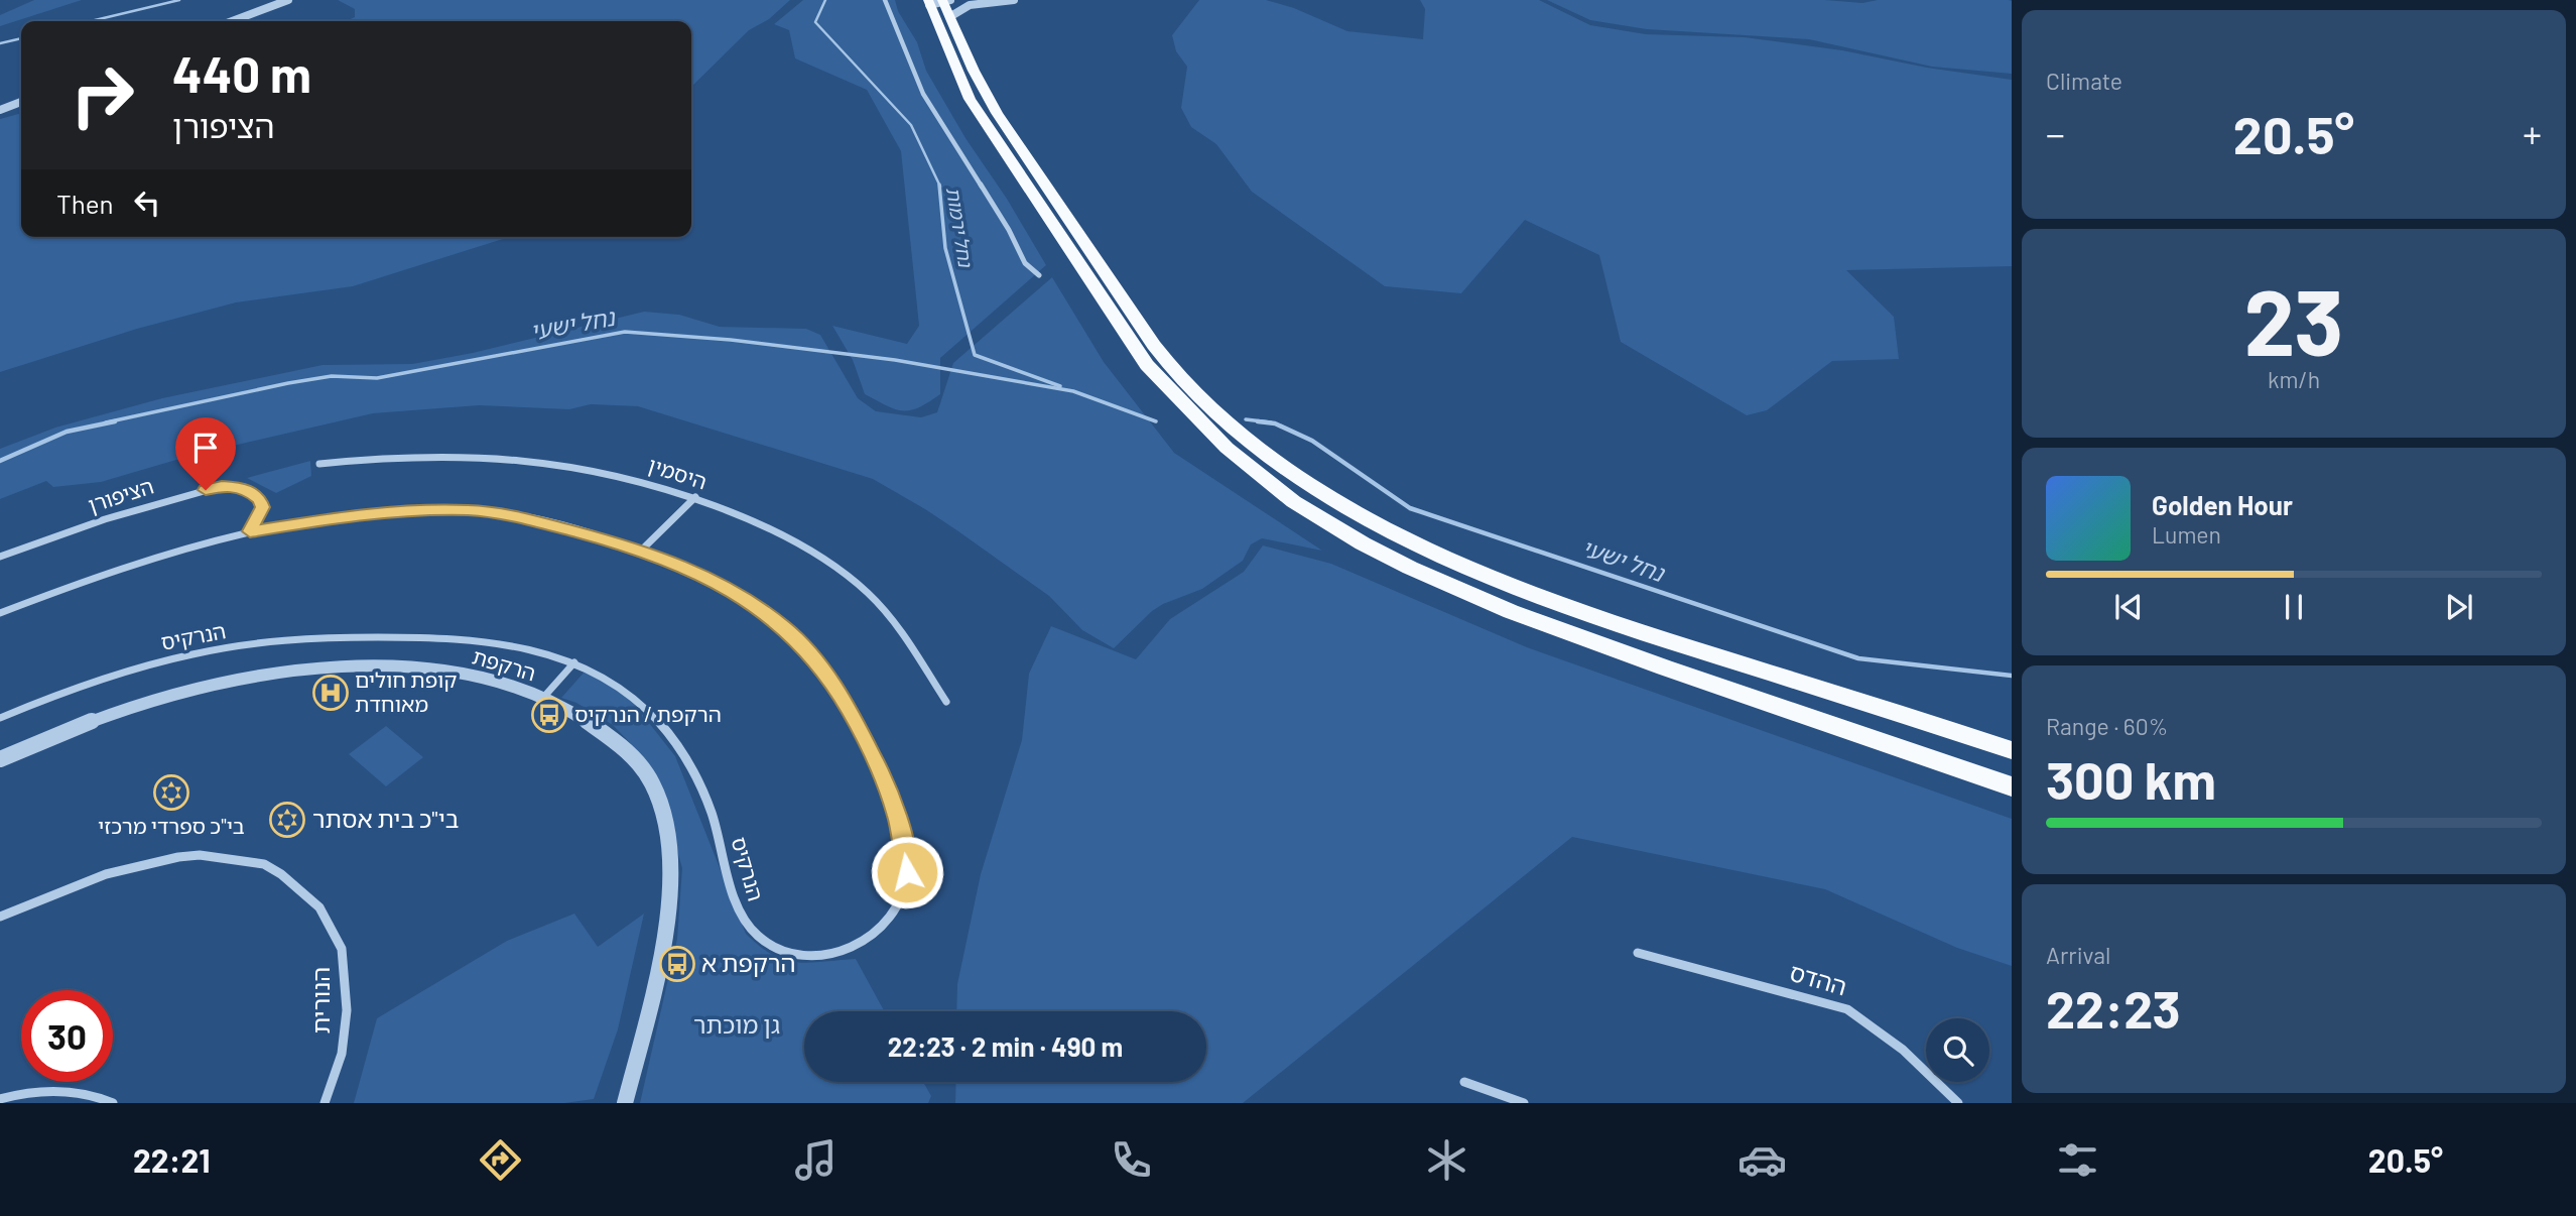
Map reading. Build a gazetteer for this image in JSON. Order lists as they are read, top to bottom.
{
  "streets": {
    "street": [
      "היסמין",
      "הציפורן",
      "הנרקיס",
      "הרקפת",
      "ההדס",
      "הנורית"
    ]
  },
  "crossings": [
    ["הציפורן", "הנרקיס"]
  ],
  "water": ["נחל ירמות", "נחל ישעי"],
  "parks": ["גן מוכתר"],
  "places": {
    "hospital": ["קופת חולים מאוחדת"],
    "bus stop": ["הרקפת / הנרקיס", "הרקפת א"],
    "synagogue": ["בי\"כ ספרדי מרכזי", "בי\"כ בית אסתר"]
  },
  "page": {
    "tile": [
      "Climate",
      ["23", "km/h"],
      ["Range · 60%", "300 km"],
      ["Arrival", "22:23"]
    ],
    "turn": ["440 m", "הציפורן"],
    "heat": ["−", "20.5°", "+"],
    "then": "Then",
    "song": ["Golden Hour", "Lumen"],
    "limit": "30",
    "trip": "22:23 · 2 min · 490 m",
    "tabs": ["22:21", "20.5°"]
  }
}
